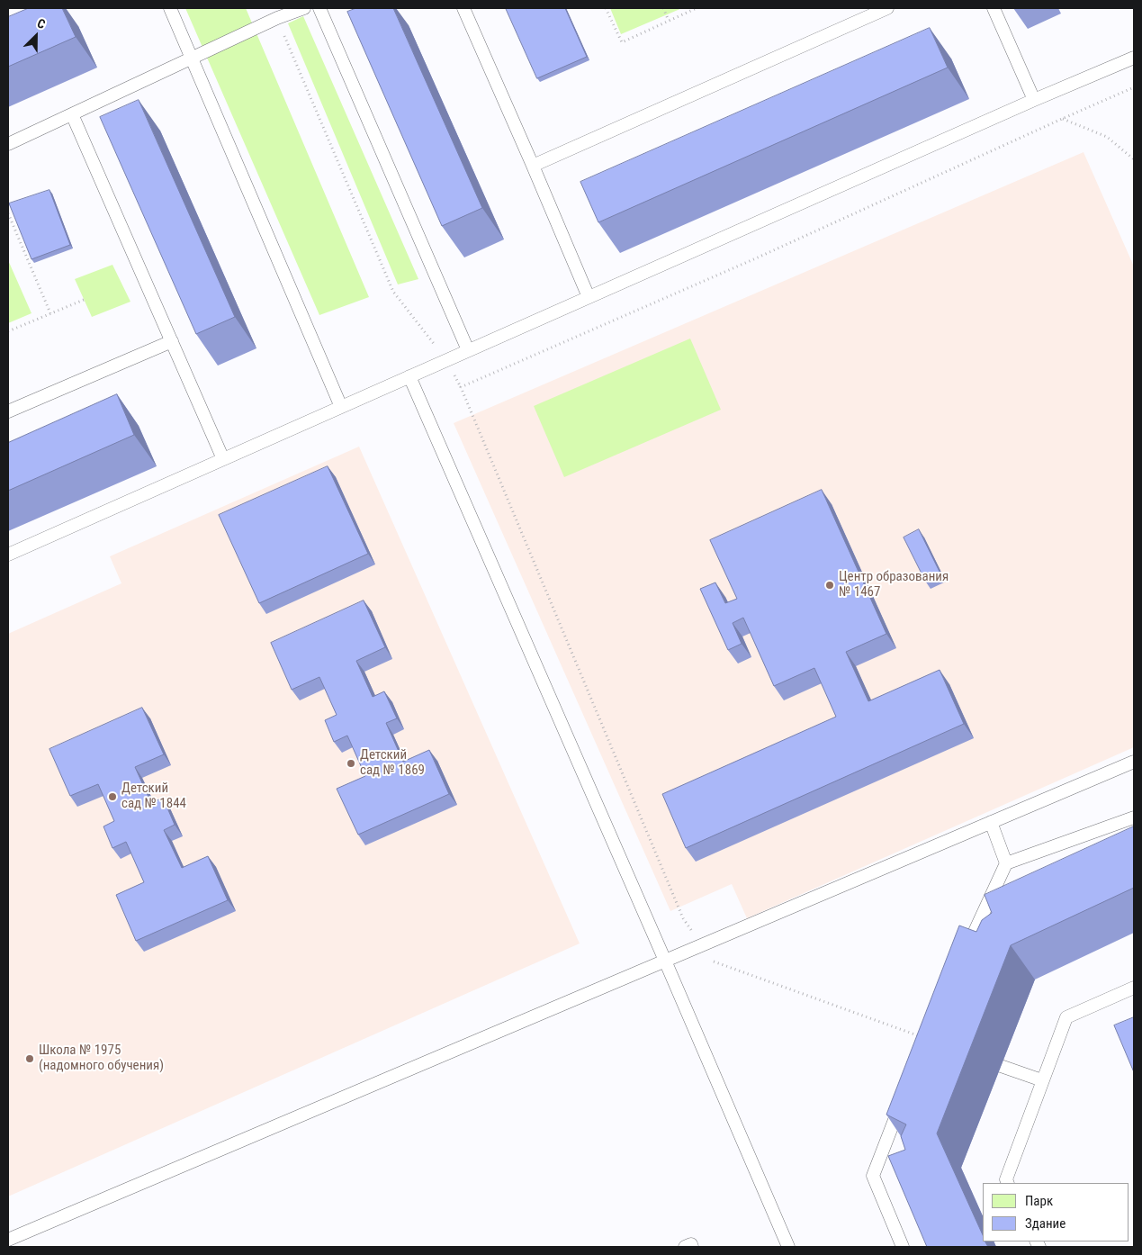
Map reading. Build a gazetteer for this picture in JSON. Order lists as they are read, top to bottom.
{
  "places": [
    "Центр образования № 1467",
    "Детский сад № 1869",
    "Детский сад № 1844",
    "Школа № 1975 (надомного обучения)"
  ],
  "legend": ["Парк", "Здание"],
  "north": "top right"
}
